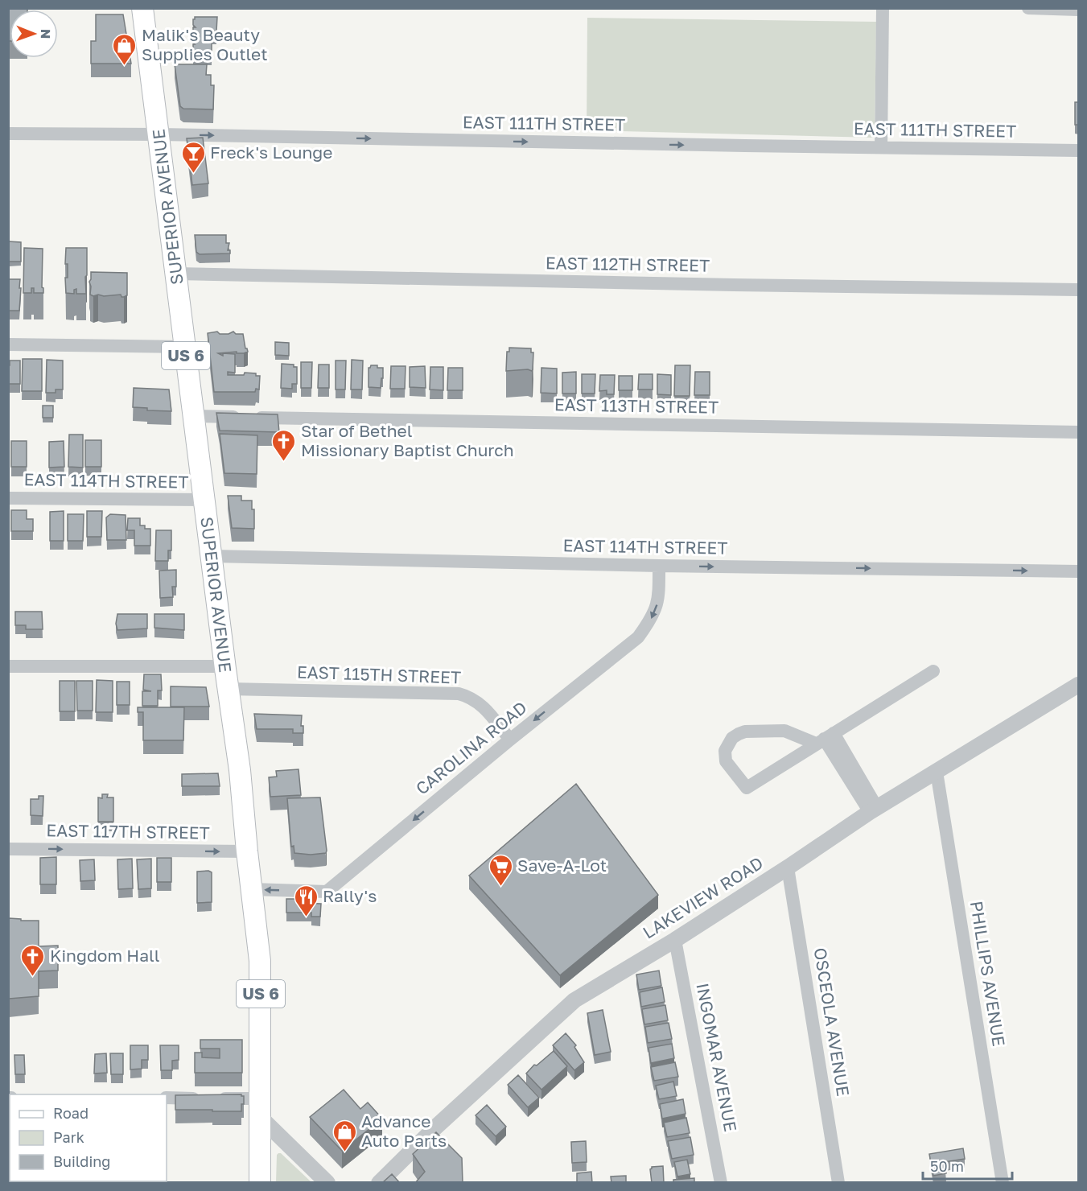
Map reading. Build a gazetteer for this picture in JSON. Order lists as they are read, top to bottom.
{
  "streets": {
    "main road": ["SUPERIOR AVENUE", "US 6"],
    "street": [
      "EAST 111TH STREET",
      "EAST 112TH STREET",
      "EAST 113TH STREET",
      "EAST 114TH STREET",
      "EAST 115TH STREET",
      "CAROLINA ROAD",
      "EAST 117TH STREET",
      "LAKEVIEW ROAD",
      "PHILLIPS AVENUE",
      "OSCEOLA AVENUE",
      "INGOMAR AVENUE"
    ]
  },
  "crossings": [
    ["EAST 111TH STREET", "SUPERIOR AVENUE"],
    ["SUPERIOR AVENUE", "EAST 112TH STREET"],
    ["SUPERIOR AVENUE", "EAST 113TH STREET"],
    ["SUPERIOR AVENUE", "EAST 114TH STREET"],
    ["SUPERIOR AVENUE", "EAST 115TH STREET"],
    ["SUPERIOR AVENUE", "CAROLINA ROAD"],
    ["SUPERIOR AVENUE", "EAST 117TH STREET"],
    ["EAST 114TH STREET", "CAROLINA ROAD"],
    ["EAST 115TH STREET", "CAROLINA ROAD"],
    ["LAKEVIEW ROAD", "PHILLIPS AVENUE"],
    ["LAKEVIEW ROAD", "OSCEOLA AVENUE"],
    ["LAKEVIEW ROAD", "INGOMAR AVENUE"]
  ],
  "one_way": [
    "EAST 111TH STREET",
    "EAST 114TH STREET",
    "CAROLINA ROAD",
    "EAST 117TH STREET"
  ],
  "places": {
    "shop": ["Malik's Beauty Supplies Outlet", "Advance Auto Parts"],
    "bar": ["Freck's Lounge"],
    "church": ["Star of Bethel Missionary Baptist Church", "Kingdom Hall"],
    "supermarket": ["Save-A-Lot"],
    "restaurant": ["Rally's"]
  },
  "legend": ["Road", "Park", "Building"],
  "scale_bar": "50 m",
  "north": "right"
}
